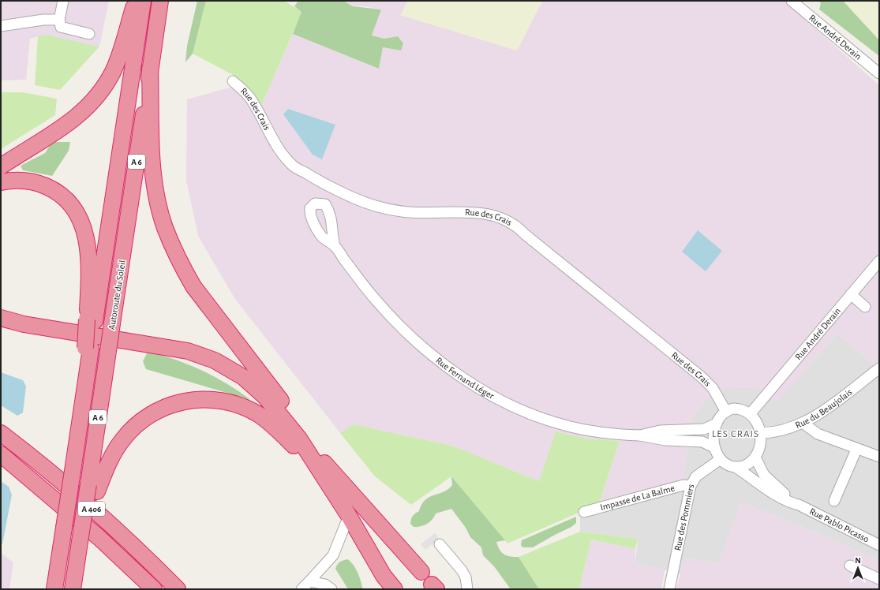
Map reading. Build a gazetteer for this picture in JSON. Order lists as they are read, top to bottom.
{
  "streets": {
    "highway": ["A 6", "Autoroute du Soleil", "A 406"],
    "street": [
      "Rue André Derain",
      "Rue des Crais",
      "Rue Fernand Léger",
      "Rue du Beaujolais",
      "Impasse de La Balme",
      "Rue des Pommiers",
      "Rue Pablo Picasso"
    ]
  },
  "crossings": [
    ["Rue André Derain", "Rue des Crais"],
    ["Rue André Derain", "Rue Fernand Léger"],
    ["Rue André Derain", "Rue du Beaujolais"],
    ["Rue André Derain", "Rue des Pommiers"],
    ["Rue André Derain", "Rue Pablo Picasso"],
    ["Rue des Crais", "Rue Fernand Léger"],
    ["Rue des Crais", "Rue du Beaujolais"],
    ["Rue des Crais", "Rue des Pommiers"],
    ["Rue des Crais", "Rue Pablo Picasso"],
    ["Rue Fernand Léger", "Rue du Beaujolais"],
    ["Rue Fernand Léger", "Rue des Pommiers"],
    ["Rue Fernand Léger", "Rue Pablo Picasso"],
    ["Rue du Beaujolais", "Rue des Pommiers"],
    ["Rue du Beaujolais", "Rue Pablo Picasso"],
    ["Impasse de La Balme", "Rue des Pommiers"],
    ["Rue des Pommiers", "Rue Pablo Picasso"]
  ],
  "districts": ["LES CRAIS"],
  "north": "top"
}
